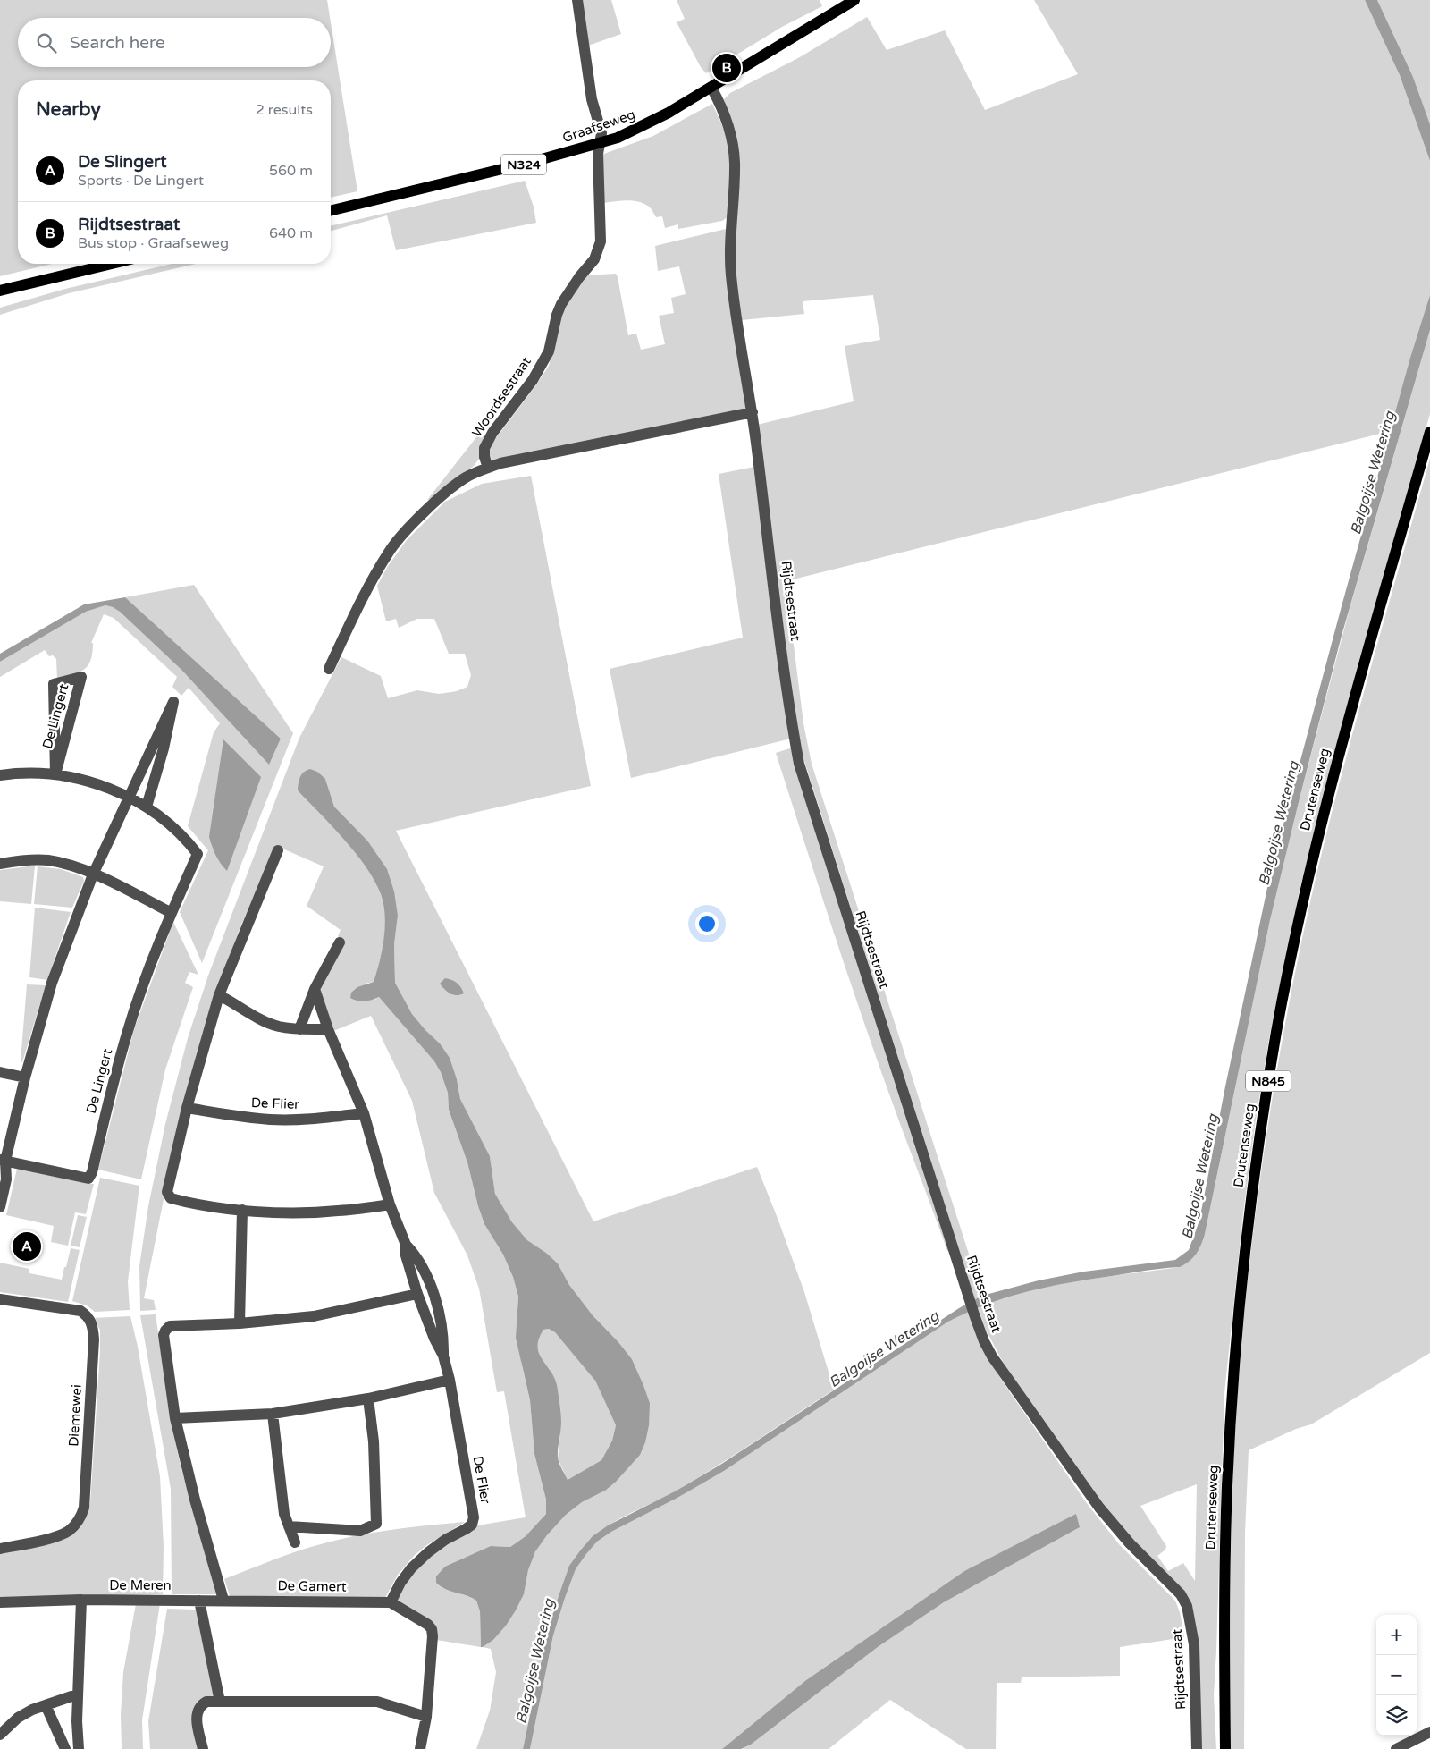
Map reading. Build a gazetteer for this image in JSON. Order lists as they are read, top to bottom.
{
  "streets": {
    "main road": [
      "Graafseweg",
      "N324",
      "Drutenseweg",
      "N845"
    ],
    "street": [
      "Woordsestraat",
      "Rijdtsestraat",
      "De Lingert",
      "De Flier",
      "Diemewei",
      "De Meren",
      "De Gamert"
    ]
  },
  "crossings": [
    ["Graafseweg", "Woordsestraat"],
    ["Graafseweg", "Rijdtsestraat"],
    ["De Flier", "De Gamert"],
    ["De Meren", "De Gamert"]
  ],
  "water": ["Balgoijse Wetering"],
  "page": {
    "search": "Search here",
    "pins": ["B", "A"],
    "heading": ["Nearby", "2 results"],
    "list": [
      {
        "mark": "A",
        "name": "De Slingert",
        "note": "Sports · De Lingert",
        "value": "560 m"
      },
      {
        "mark": "B",
        "name": "Rijdtsestraat",
        "note": "Bus stop · Graafseweg",
        "value": "640 m"
      }
    ],
    "map_buttons": ["+", "−"]
  }
}
